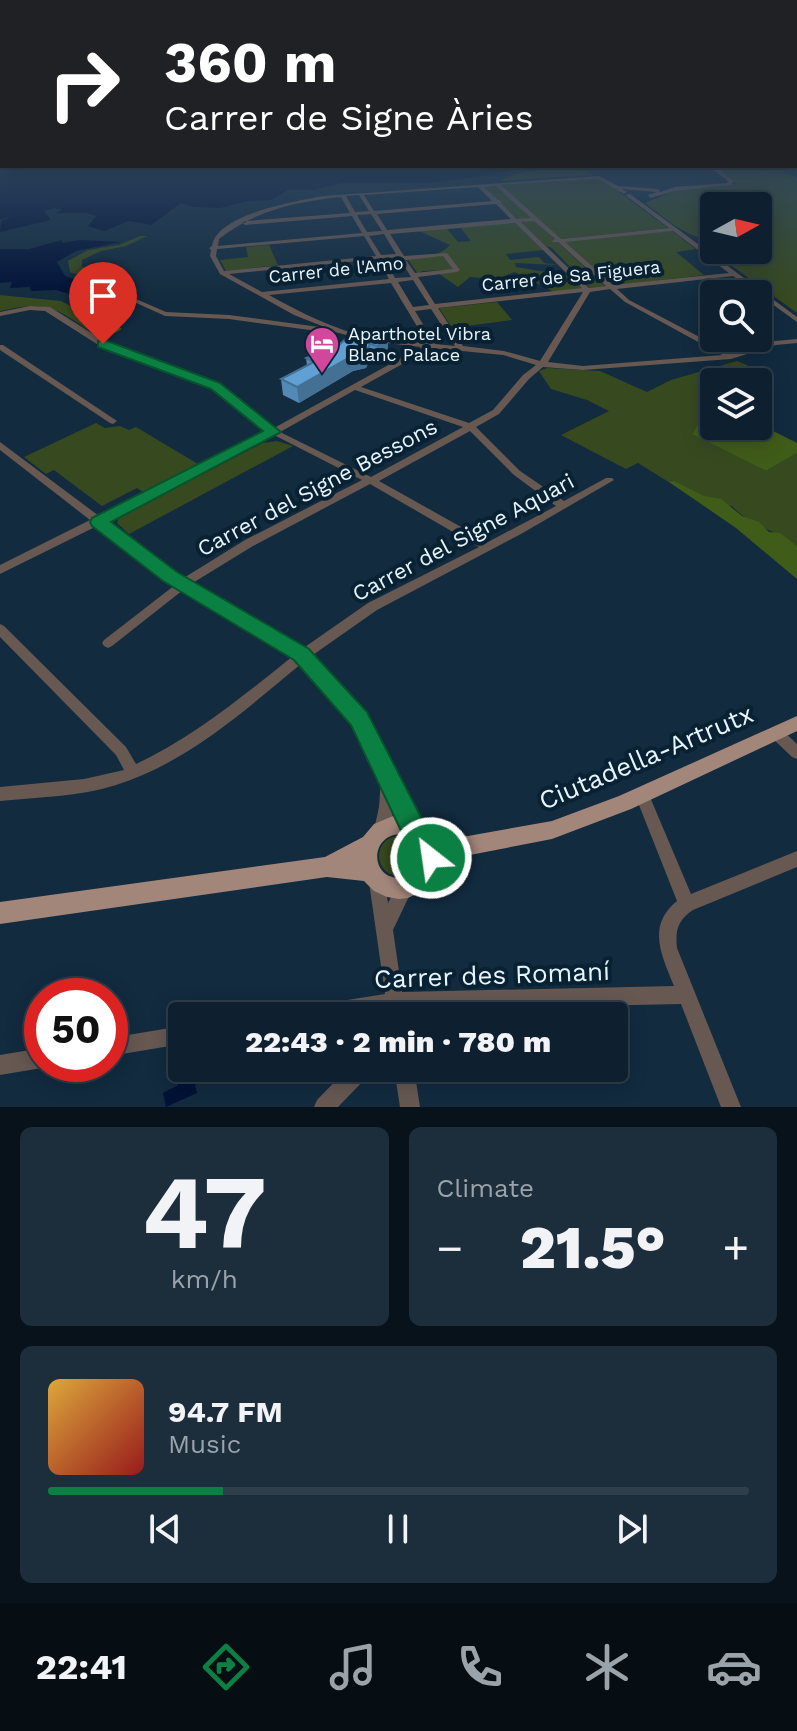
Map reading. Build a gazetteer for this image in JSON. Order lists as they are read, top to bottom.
{
  "streets": {
    "main road": ["Ciutadella-Artrutx"],
    "street": [
      "Carrer de l'Amo",
      "Carrer de Sa Figuera",
      "Carrer del Signe Bessons",
      "Carrer del Signe Aquari",
      "Carrer des Romaní"
    ]
  },
  "crossings": [
    ["Carrer de Sa Figuera", "Carrer del Signe Bessons"]
  ],
  "places": {
    "hotel": ["Aparthotel Vibra Blanc Palace"]
  },
  "north": "right",
  "page": {
    "turn": ["360 m", "Carrer de Signe Àries"],
    "limit": "50",
    "trip": "22:43 · 2 min · 780 m",
    "tile": [
      ["47", "km/h"],
      "Climate"
    ],
    "heat": ["−", "21.5°", "+"],
    "song": ["94.7 FM", "Music"],
    "tabs": "22:41"
  }
}
